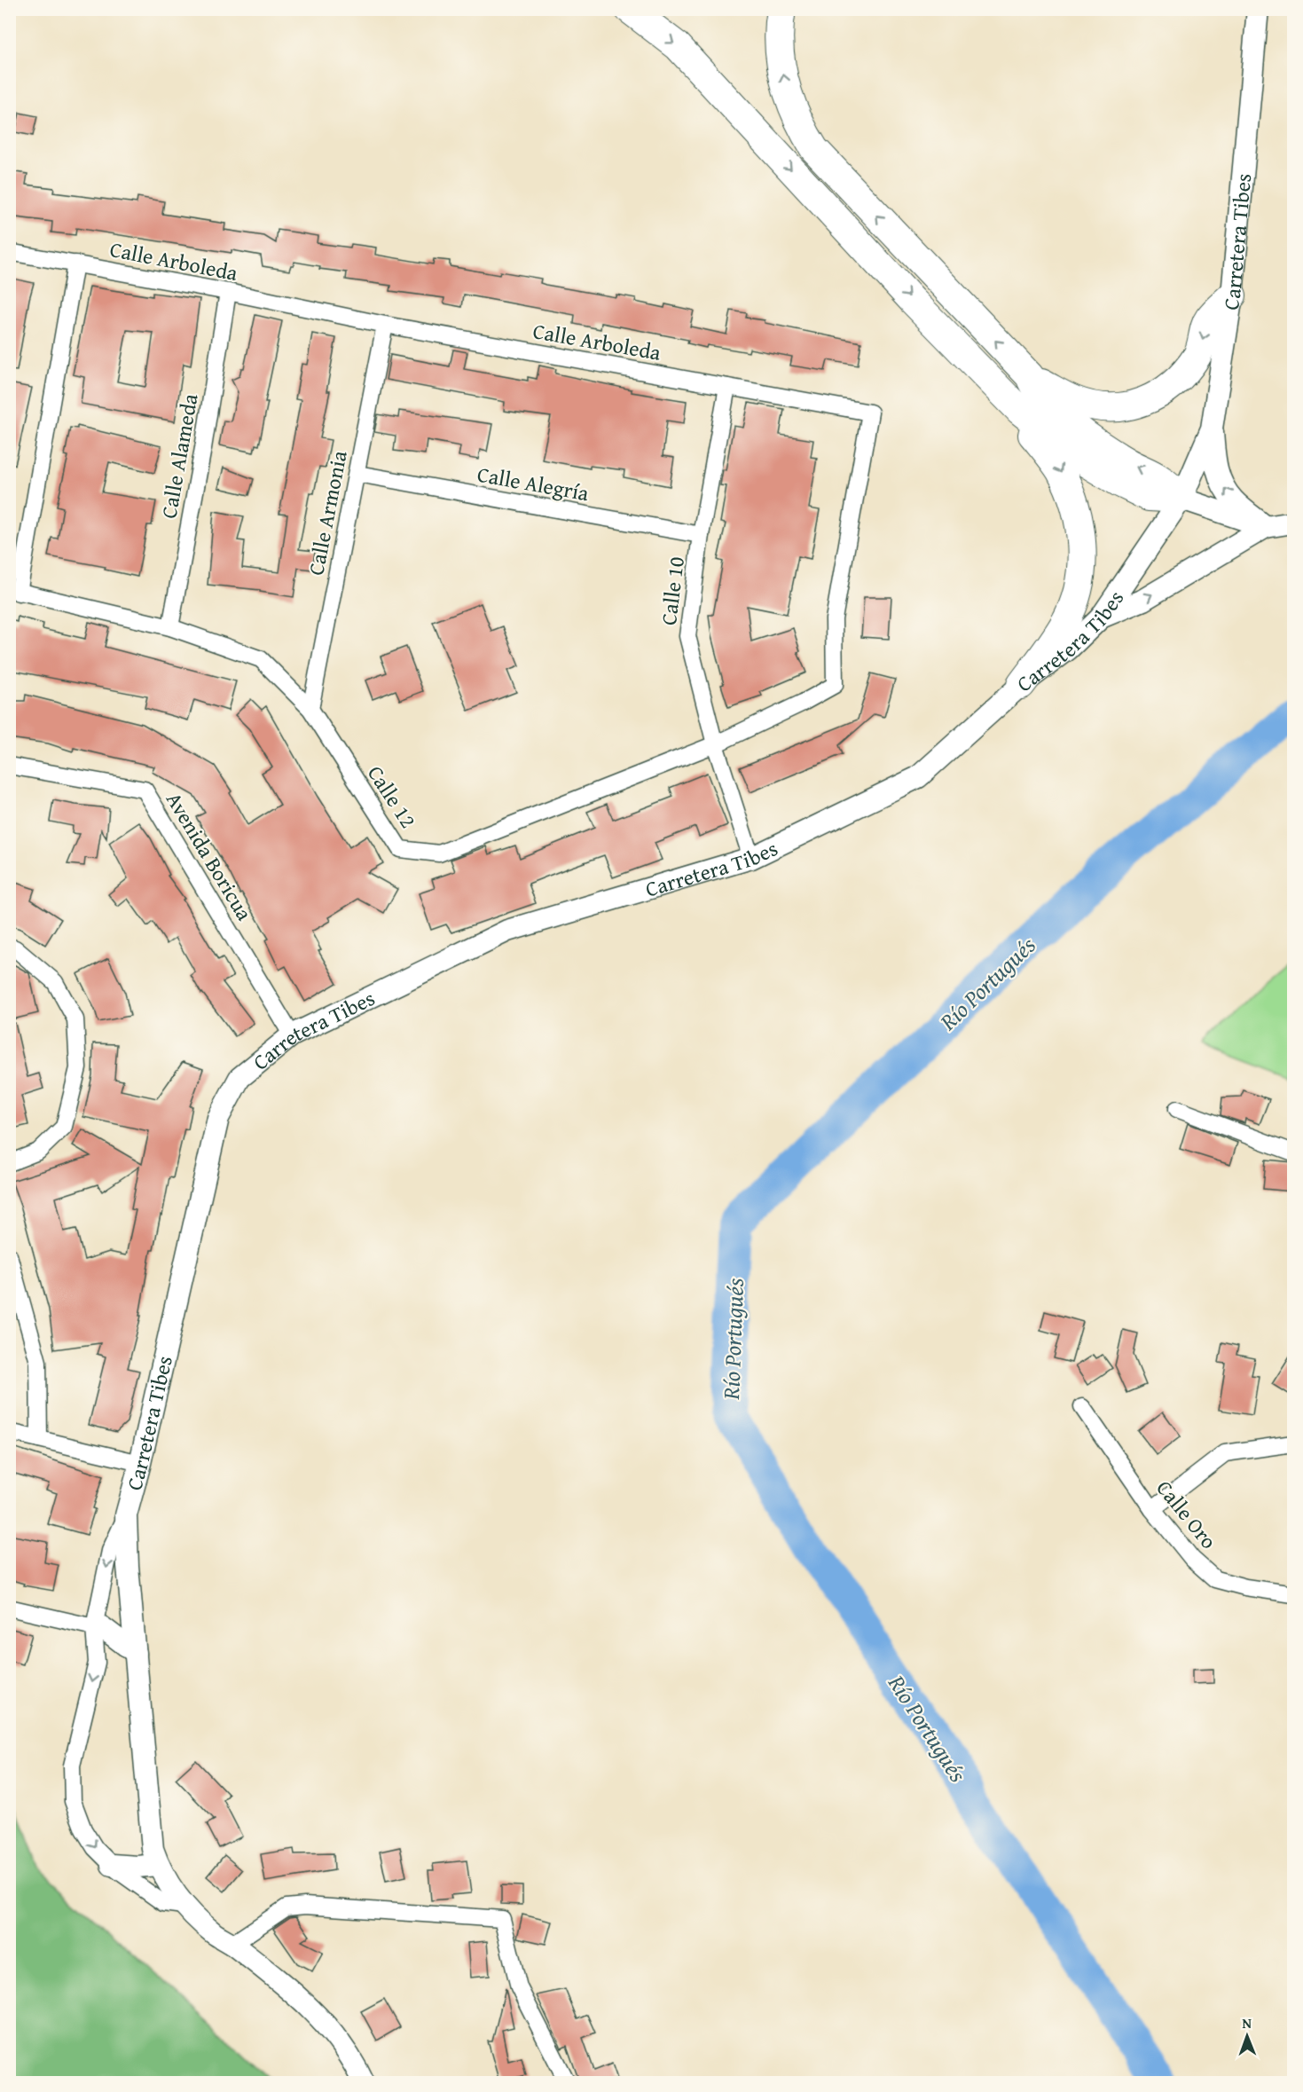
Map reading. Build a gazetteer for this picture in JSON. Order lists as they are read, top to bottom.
{
  "streets": {
    "street": [
      "Carretera Tibes",
      "Calle Arboleda",
      "Calle Alameda",
      "Calle Alegría",
      "Calle Armonia",
      "Calle 10",
      "Calle 12",
      "Avenida Boricua",
      "Calle Oro"
    ]
  },
  "crossings": [
    ["Carretera Tibes", "Calle 10"],
    ["Carretera Tibes", "Avenida Boricua"],
    ["Calle Arboleda", "Calle Alameda"],
    ["Calle Arboleda", "Calle Armonia"],
    ["Calle Arboleda", "Calle 10"],
    ["Calle Arboleda", "Calle 12"],
    ["Calle Alameda", "Calle 12"],
    ["Calle Alegría", "Calle Armonia"],
    ["Calle Alegría", "Calle 10"],
    ["Calle Armonia", "Calle 12"],
    ["Calle 10", "Calle 12"]
  ],
  "water": ["Río Portugués"],
  "north": "top"
}
